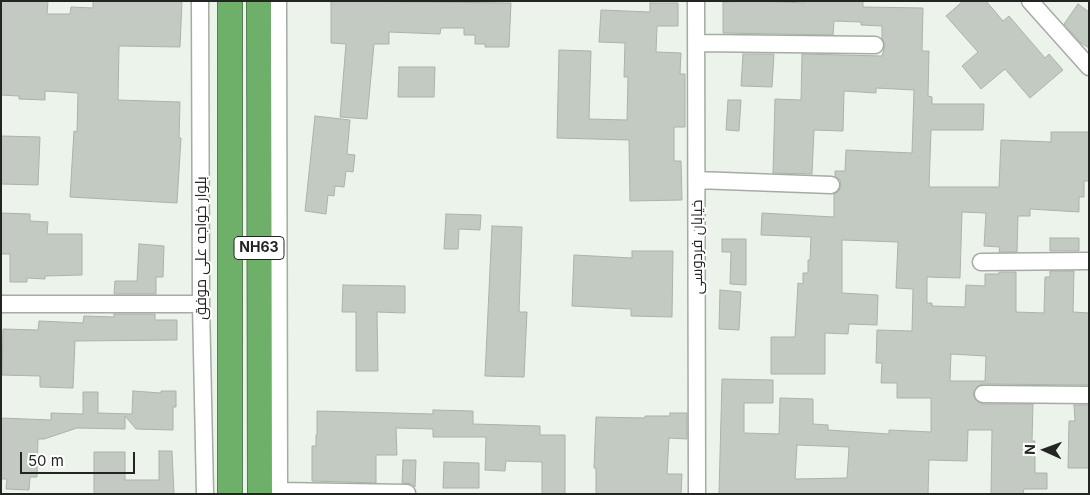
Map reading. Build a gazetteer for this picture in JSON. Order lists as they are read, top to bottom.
{
  "streets": {
    "highway": ["NH63"],
    "street": ["خیابان فردوسی", "بلوار خواجه علی موفق"]
  },
  "scale_bar": "50 m",
  "north": "left"
}
